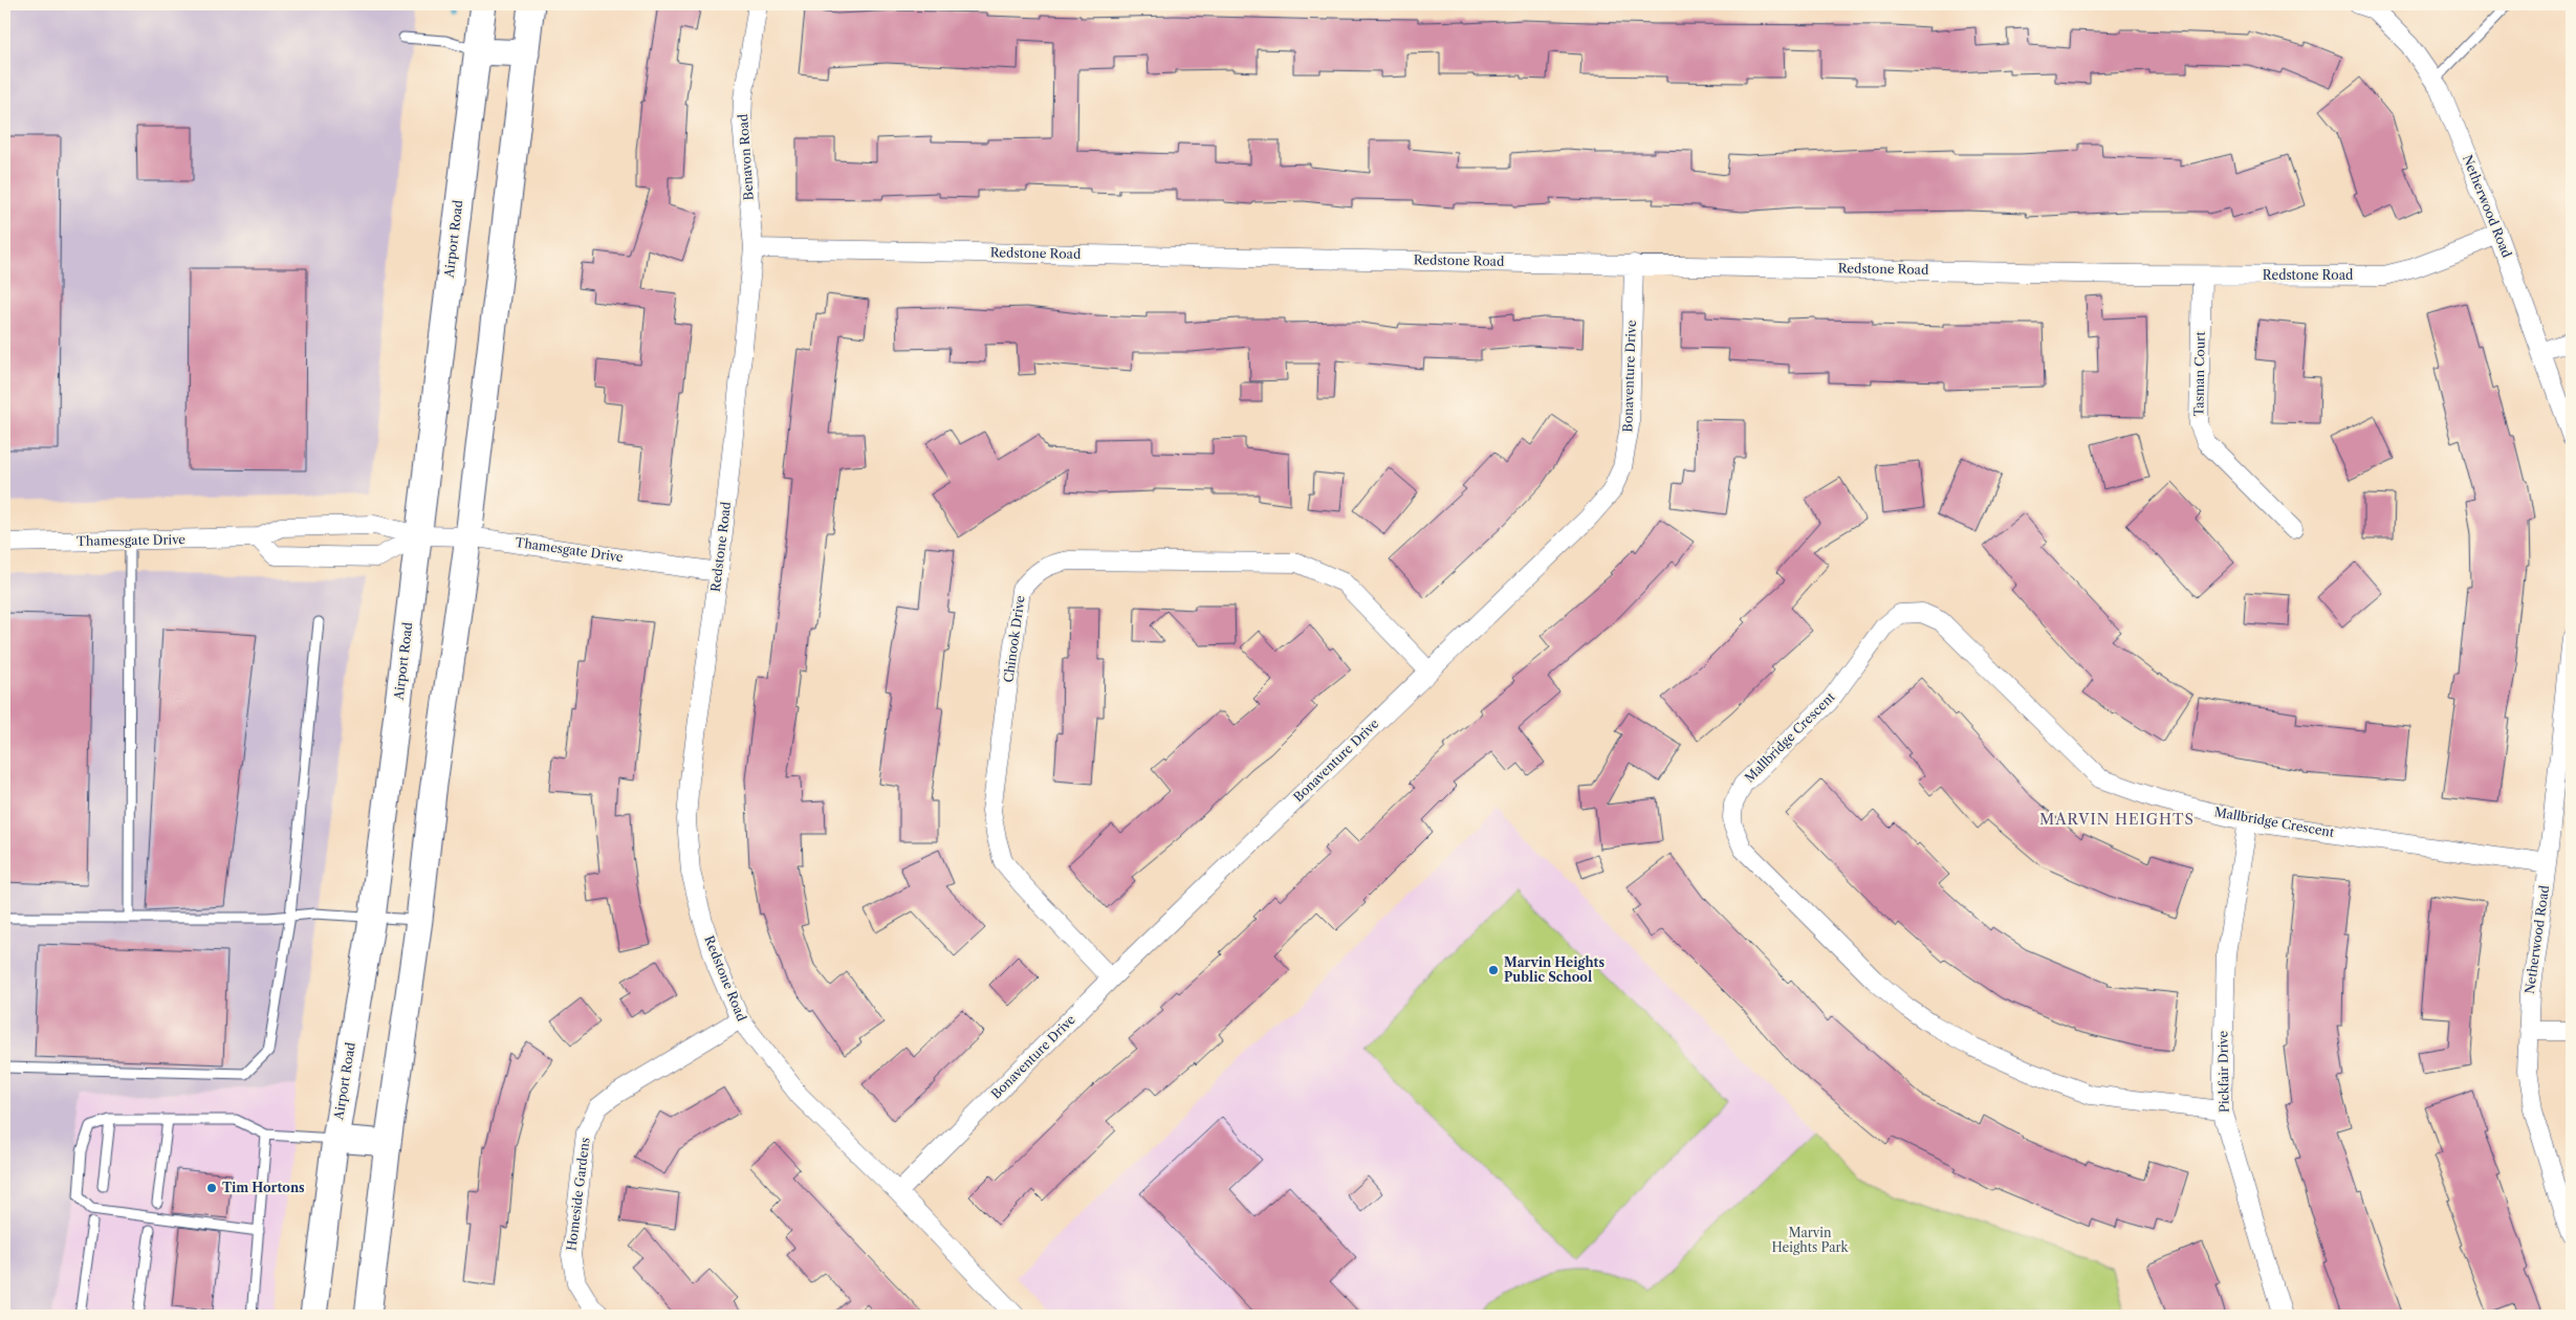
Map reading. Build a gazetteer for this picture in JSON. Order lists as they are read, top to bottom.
{
  "streets": {
    "main road": ["Airport Road"],
    "street": [
      "Benavon Road",
      "Netherwood Road",
      "Redstone Road",
      "Tasman Court",
      "Bonaventure Drive",
      "Thamesgate Drive",
      "Chinook Drive",
      "Mallbridge Crescent",
      "Pickfair Drive",
      "Homeside Gardens"
    ]
  },
  "crossings": [
    ["Benavon Road", "Redstone Road"],
    ["Netherwood Road", "Redstone Road"],
    ["Netherwood Road", "Mallbridge Crescent"],
    ["Airport Road", "Thamesgate Drive"],
    ["Redstone Road", "Tasman Court"],
    ["Redstone Road", "Bonaventure Drive"],
    ["Redstone Road", "Thamesgate Drive"],
    ["Redstone Road", "Homeside Gardens"],
    ["Bonaventure Drive", "Chinook Drive"],
    ["Mallbridge Crescent", "Pickfair Drive"]
  ],
  "districts": ["MARVIN HEIGHTS"],
  "parks": ["Marvin Heights Park"],
  "places": ["Marvin Heights Public School", "Tim Hortons"]
}
